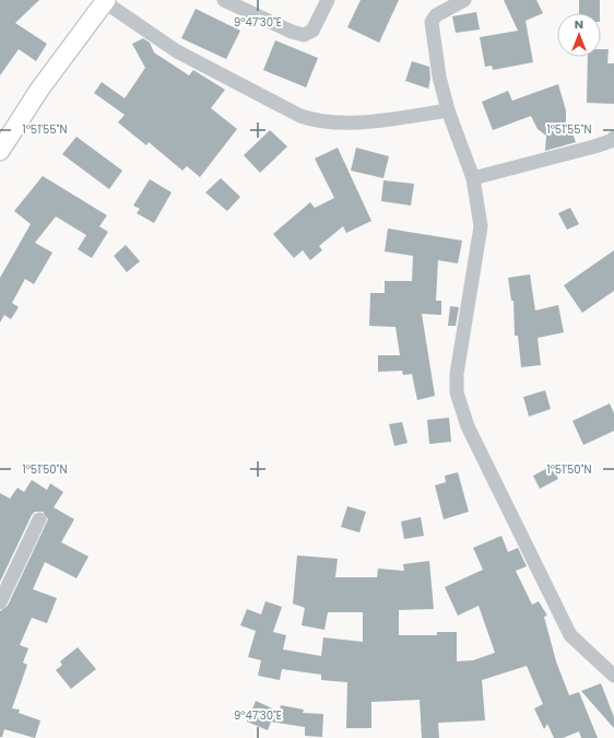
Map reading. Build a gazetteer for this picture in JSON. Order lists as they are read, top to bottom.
{
  "north": "top",
  "coordinates": ["9°47'30\"E", "1°51'55\"N", "1°51'50\"N"]
}
